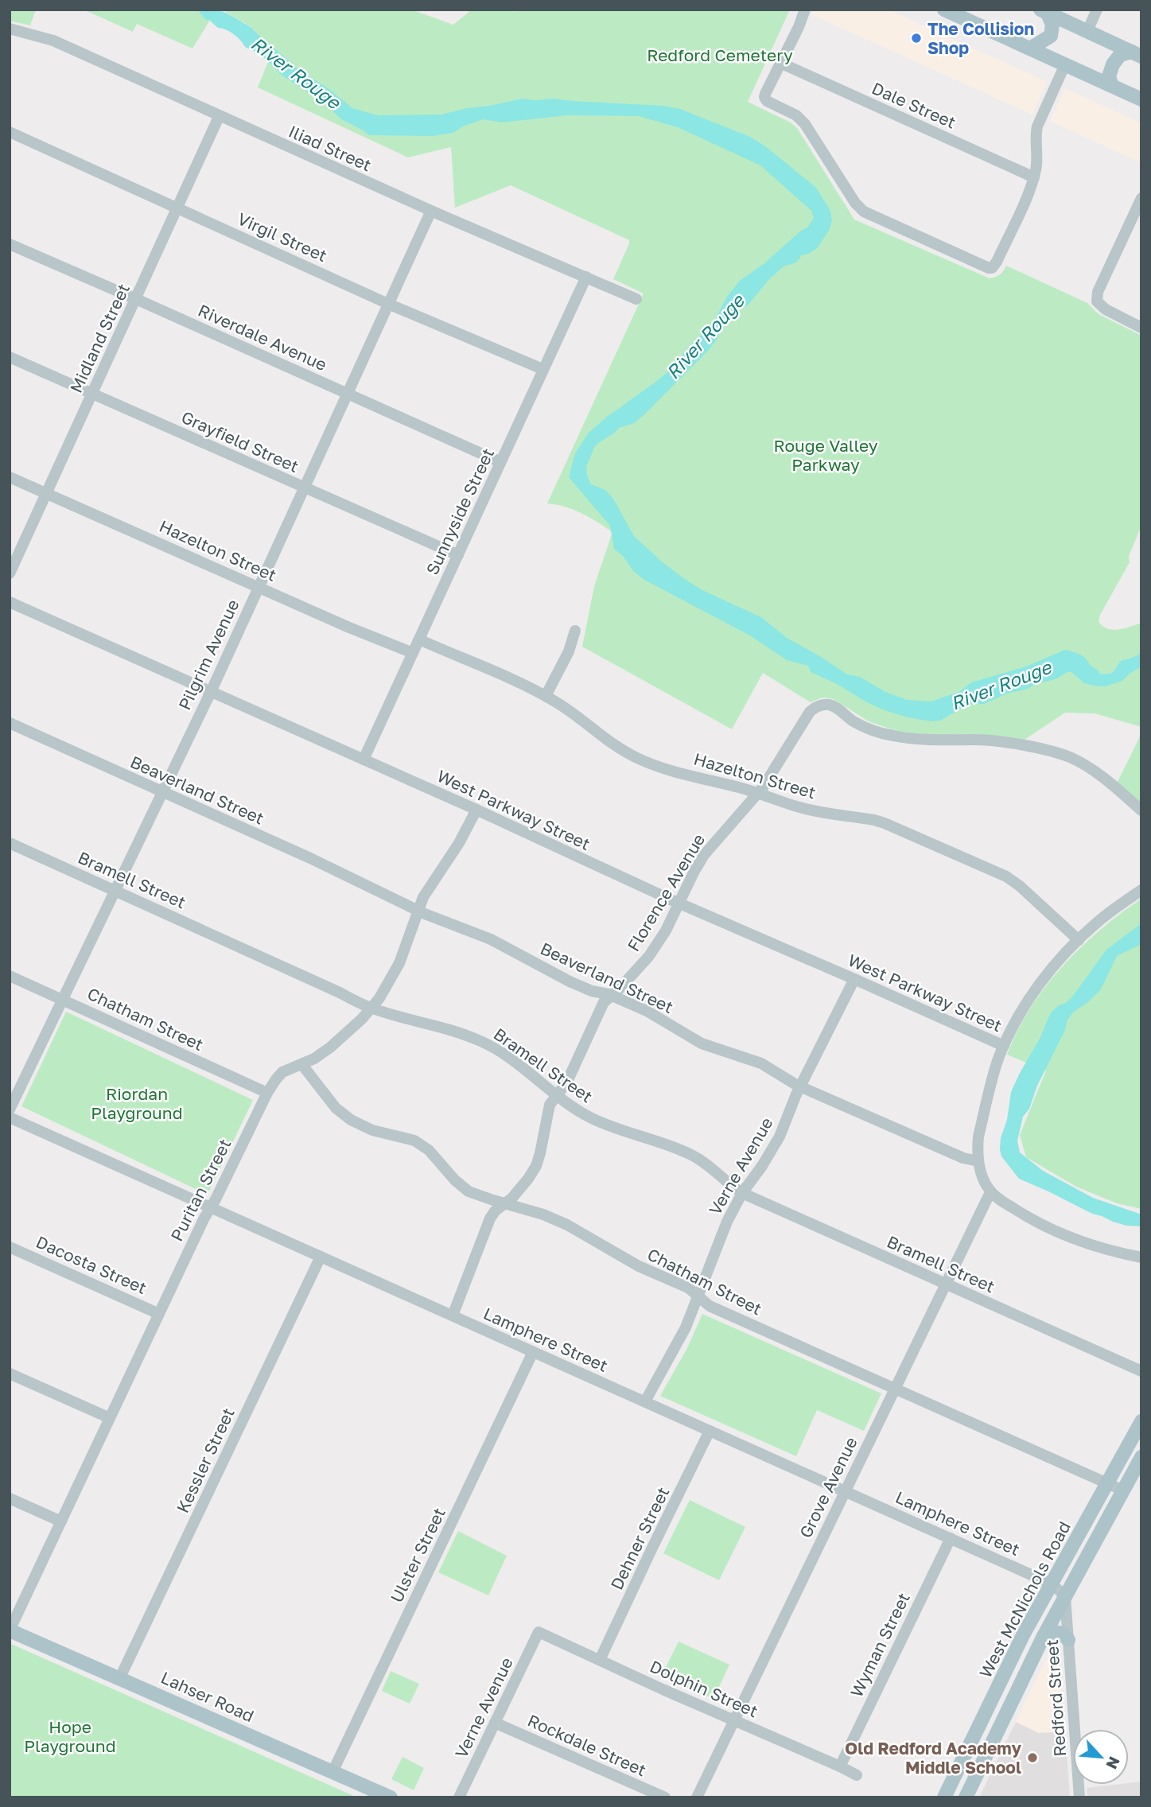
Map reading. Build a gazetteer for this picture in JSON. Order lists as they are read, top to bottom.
{
  "streets": {
    "main road": ["West McNichols Road", "Lahser Road"],
    "street": [
      "Dale Street",
      "Iliad Street",
      "Virgil Street",
      "Riverdale Avenue",
      "Midland Street",
      "Grayfield Street",
      "Sunnyside Street",
      "Hazelton Street",
      "Pilgrim Avenue",
      "Beaverland Street",
      "West Parkway Street",
      "Bramell Street",
      "Florence Avenue",
      "Chatham Street",
      "Verne Avenue",
      "Puritan Street",
      "Dacosta Street",
      "Lamphere Street",
      "Kessler Street",
      "Grove Avenue",
      "Dehner Street",
      "Ulster Street",
      "Wyman Street",
      "Dolphin Street",
      "Redford Street",
      "Rockdale Street"
    ]
  },
  "crossings": [
    ["Iliad Street", "Midland Street"],
    ["Iliad Street", "Sunnyside Street"],
    ["Iliad Street", "Pilgrim Avenue"],
    ["Virgil Street", "Midland Street"],
    ["Virgil Street", "Sunnyside Street"],
    ["Virgil Street", "Pilgrim Avenue"],
    ["Riverdale Avenue", "Midland Street"],
    ["Riverdale Avenue", "Sunnyside Street"],
    ["Riverdale Avenue", "Pilgrim Avenue"],
    ["Midland Street", "Grayfield Street"],
    ["Midland Street", "Hazelton Street"],
    ["Grayfield Street", "Sunnyside Street"],
    ["Grayfield Street", "Pilgrim Avenue"],
    ["Sunnyside Street", "Hazelton Street"],
    ["Sunnyside Street", "West Parkway Street"],
    ["Hazelton Street", "Pilgrim Avenue"],
    ["Hazelton Street", "Florence Avenue"],
    ["Pilgrim Avenue", "Beaverland Street"],
    ["Pilgrim Avenue", "West Parkway Street"],
    ["Pilgrim Avenue", "Bramell Street"],
    ["Pilgrim Avenue", "Chatham Street"],
    ["Beaverland Street", "Florence Avenue"],
    ["Beaverland Street", "Verne Avenue"],
    ["Beaverland Street", "Puritan Street"],
    ["West Parkway Street", "Florence Avenue"],
    ["West Parkway Street", "Verne Avenue"],
    ["West Parkway Street", "Puritan Street"],
    ["Bramell Street", "Florence Avenue"],
    ["Bramell Street", "Verne Avenue"],
    ["Bramell Street", "Puritan Street"],
    ["Bramell Street", "Grove Avenue"],
    ["Florence Avenue", "Chatham Street"],
    ["Florence Avenue", "Lamphere Street"],
    ["Chatham Street", "Verne Avenue"],
    ["Chatham Street", "Puritan Street"],
    ["Chatham Street", "Grove Avenue"],
    ["Chatham Street", "West McNichols Road"],
    ["Verne Avenue", "Lamphere Street"],
    ["Verne Avenue", "Dolphin Street"],
    ["Verne Avenue", "Rockdale Street"],
    ["Puritan Street", "Dacosta Street"],
    ["Puritan Street", "Lamphere Street"],
    ["Puritan Street", "Lahser Road"],
    ["Lamphere Street", "Kessler Street"],
    ["Lamphere Street", "Grove Avenue"],
    ["Lamphere Street", "Dehner Street"],
    ["Lamphere Street", "Ulster Street"],
    ["Lamphere Street", "West McNichols Road"],
    ["Lamphere Street", "Wyman Street"],
    ["Lamphere Street", "Redford Street"],
    ["Kessler Street", "Lahser Road"],
    ["Grove Avenue", "Dolphin Street"],
    ["Dehner Street", "Dolphin Street"],
    ["Ulster Street", "Lahser Road"],
    ["West McNichols Road", "Redford Street"],
    ["Wyman Street", "Dolphin Street"]
  ],
  "water": ["River Rouge"],
  "parks": [
    "Redford Cemetery",
    "Rouge Valley Parkway",
    "Riordan Playground",
    "Hope Playground"
  ],
  "places": ["The Collision Shop", "Old Redford Academy Middle School"],
  "north": "bottom right"
}
